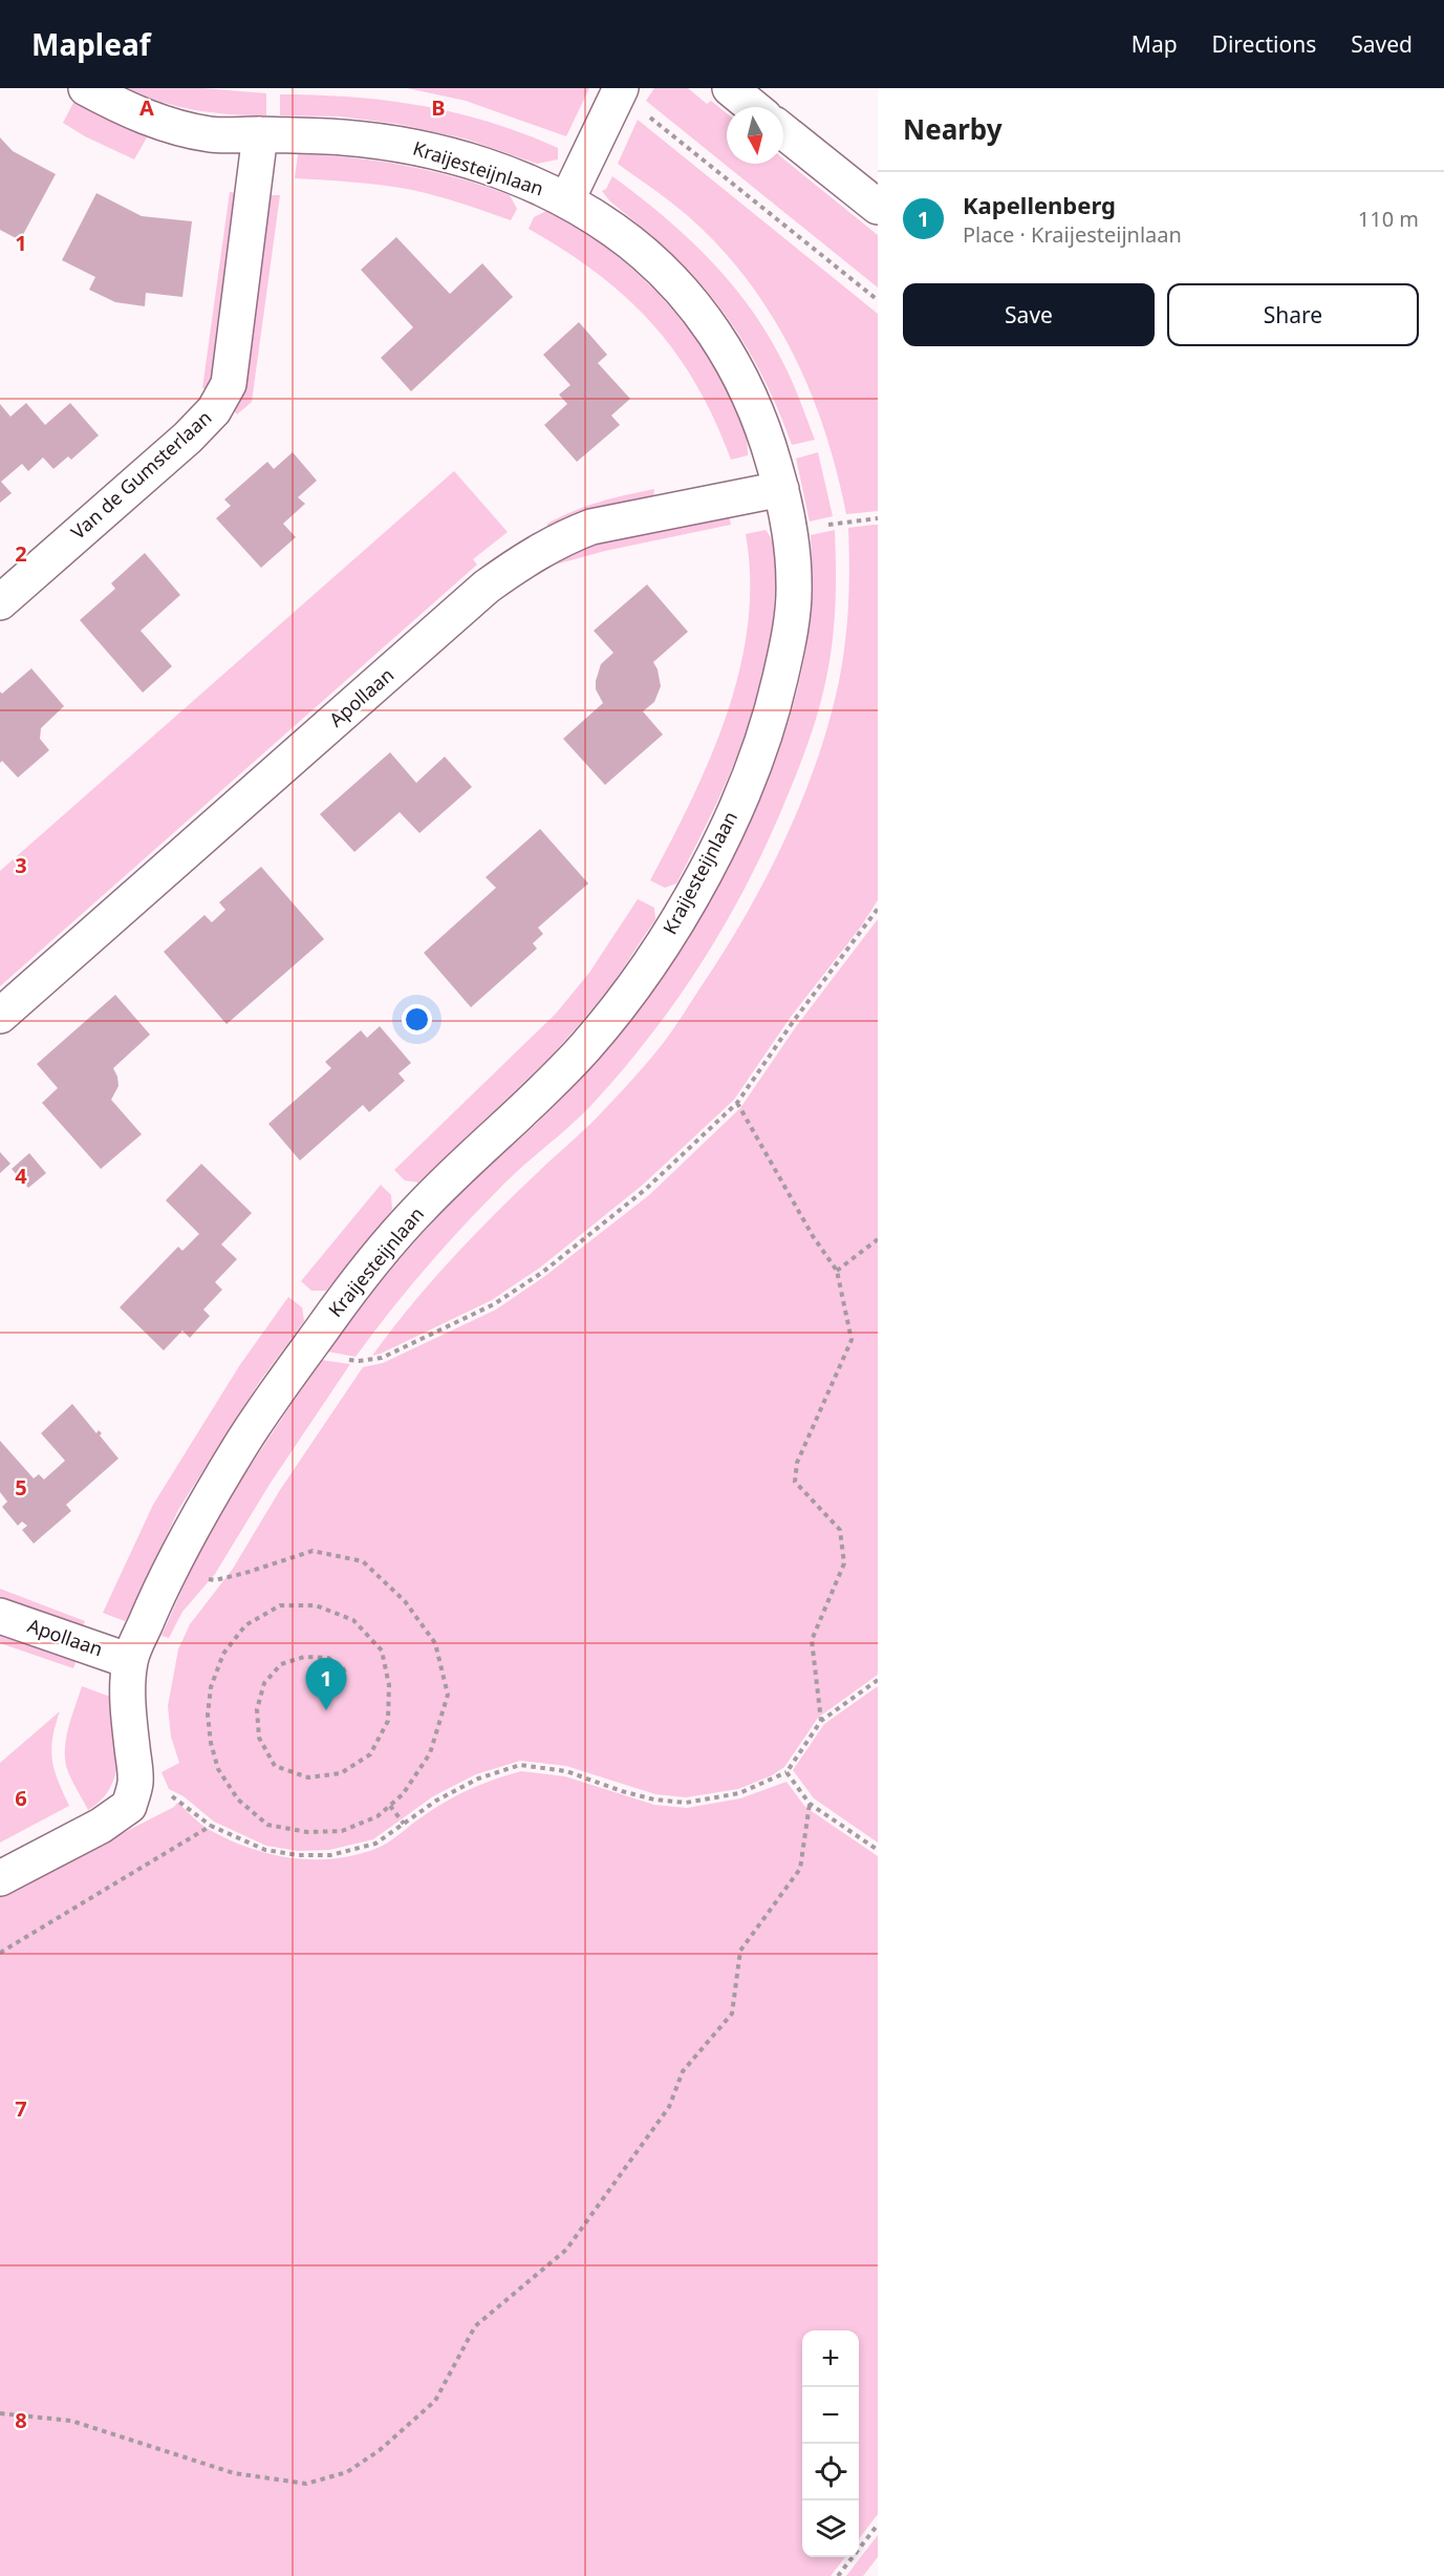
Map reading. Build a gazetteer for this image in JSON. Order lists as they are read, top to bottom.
{
  "streets": {
    "street": ["Kraijesteijnlaan", "Van de Gumsterlaan", "Apollaan"]
  },
  "crossings": [
    ["Kraijesteijnlaan", "Van de Gumsterlaan"],
    ["Kraijesteijnlaan", "Apollaan"]
  ],
  "north": "bottom",
  "page": {
    "header": "Mapleaf",
    "nav": ["Map", "Directions", "Saved"],
    "heading": "Nearby",
    "list": [
      {
        "mark": "1",
        "name": "Kapellenberg",
        "note": "Place · Kraijesteijnlaan",
        "value": "110 m"
      }
    ],
    "buttons": ["Save", "Share"],
    "pins": "1",
    "map_buttons": ["+", "−"]
  },
  "grid": {
    "columns": ["A", "B"],
    "rows": [
      "1",
      "2",
      "3",
      "4",
      "5",
      "6",
      "7",
      "8"
    ]
  }
}
